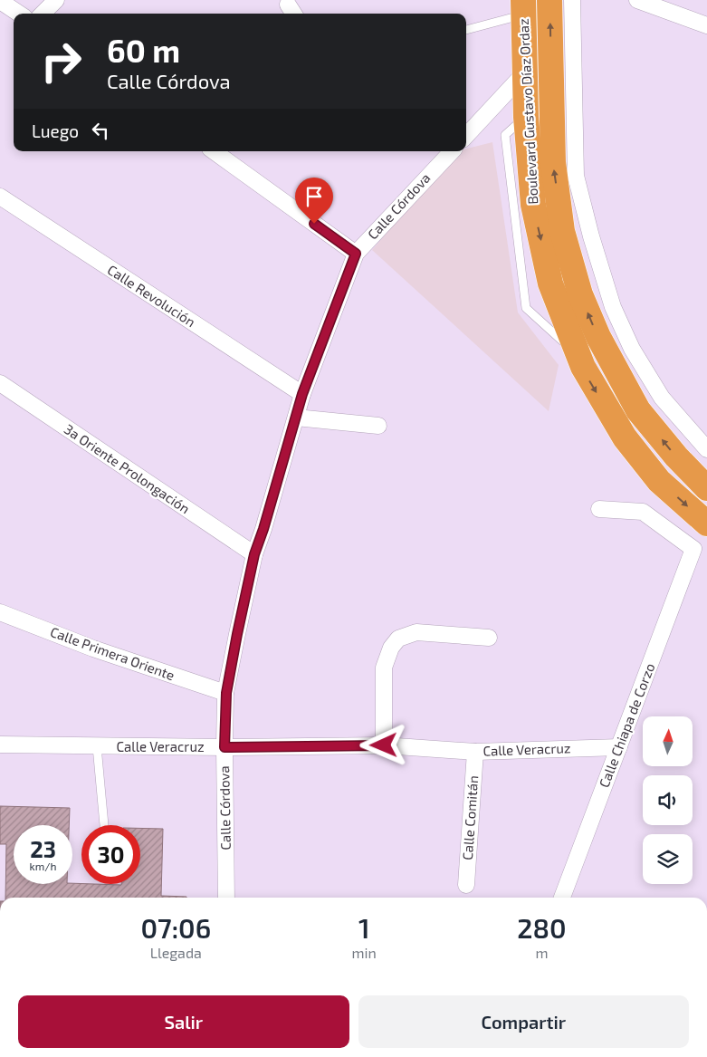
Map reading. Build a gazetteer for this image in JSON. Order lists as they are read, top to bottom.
{
  "streets": {
    "highway": ["Boulevard Gustavo Díaz Ordaz"],
    "street": [
      "Calle Córdova",
      "Calle Revolución",
      "3a Oriente Prolongación",
      "Calle Primera Oriente",
      "Calle Chiapa de Corzo",
      "Calle Veracruz",
      "Calle Comitán"
    ]
  },
  "crossings": [
    ["Calle Córdova", "Calle Revolución"],
    ["Calle Córdova", "3a Oriente Prolongación"],
    ["Calle Córdova", "Calle Primera Oriente"],
    ["Calle Córdova", "Calle Veracruz"],
    ["Calle Chiapa de Corzo", "Calle Veracruz"],
    ["Calle Veracruz", "Calle Comitán"]
  ],
  "north": "top",
  "page": {
    "turn": ["60 m", "Calle Córdova"],
    "then": "Luego",
    "speed": "23 km/h",
    "limit": "30",
    "eta": [
      "07:06",
      "Llegada",
      "1",
      "min",
      "280",
      "m"
    ],
    "buttons": ["Salir", "Compartir"]
  }
}
